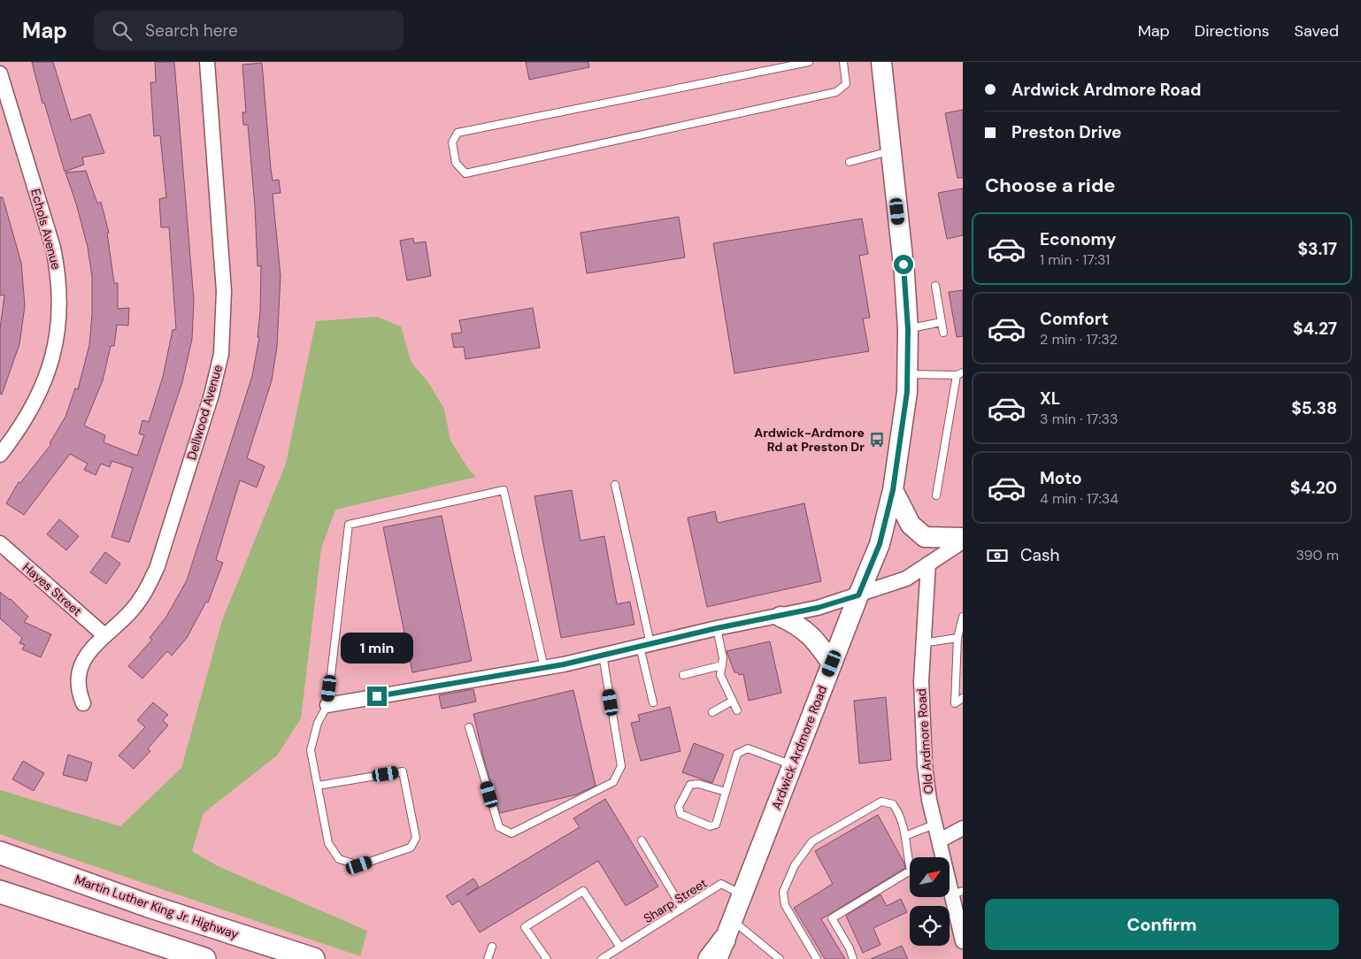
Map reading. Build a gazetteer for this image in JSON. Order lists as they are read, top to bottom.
{
  "streets": {
    "main road": ["Ardwick Ardmore Road", "Martin Luther King Jr. Highway"],
    "street": [
      "Echols Avenue",
      "Dellwood Avenue",
      "Hayes Street",
      "Old Ardmore Road"
    ],
    "lane": ["Sharp Street"]
  },
  "crossings": [
    ["Dellwood Avenue", "Hayes Street"],
    ["Ardwick Ardmore Road", "Sharp Street"]
  ],
  "places": {
    "bus stop": ["Ardwick-Ardmore Rd at Preston Dr"]
  },
  "north": "top right",
  "page": {
    "header": "Map",
    "search": "Search here",
    "nav": ["Map", "Directions", "Saved"],
    "banner": ["Ardwick Ardmore Road", "Preston Drive"],
    "heading": "Choose a ride",
    "list": [
      {
        "name": "Economy",
        "note": "1 min · 17:31",
        "value": "$3.17"
      },
      {
        "name": "Comfort",
        "note": "2 min · 17:32",
        "value": "$4.27"
      },
      {
        "name": "XL",
        "note": "3 min · 17:33",
        "value": "$5.38"
      },
      {
        "name": "Moto",
        "note": "4 min · 17:34",
        "value": "$4.20"
      }
    ],
    "pay": ["Cash", "390 m"],
    "bubble": "1 min",
    "buttons": "Confirm"
  }
}
